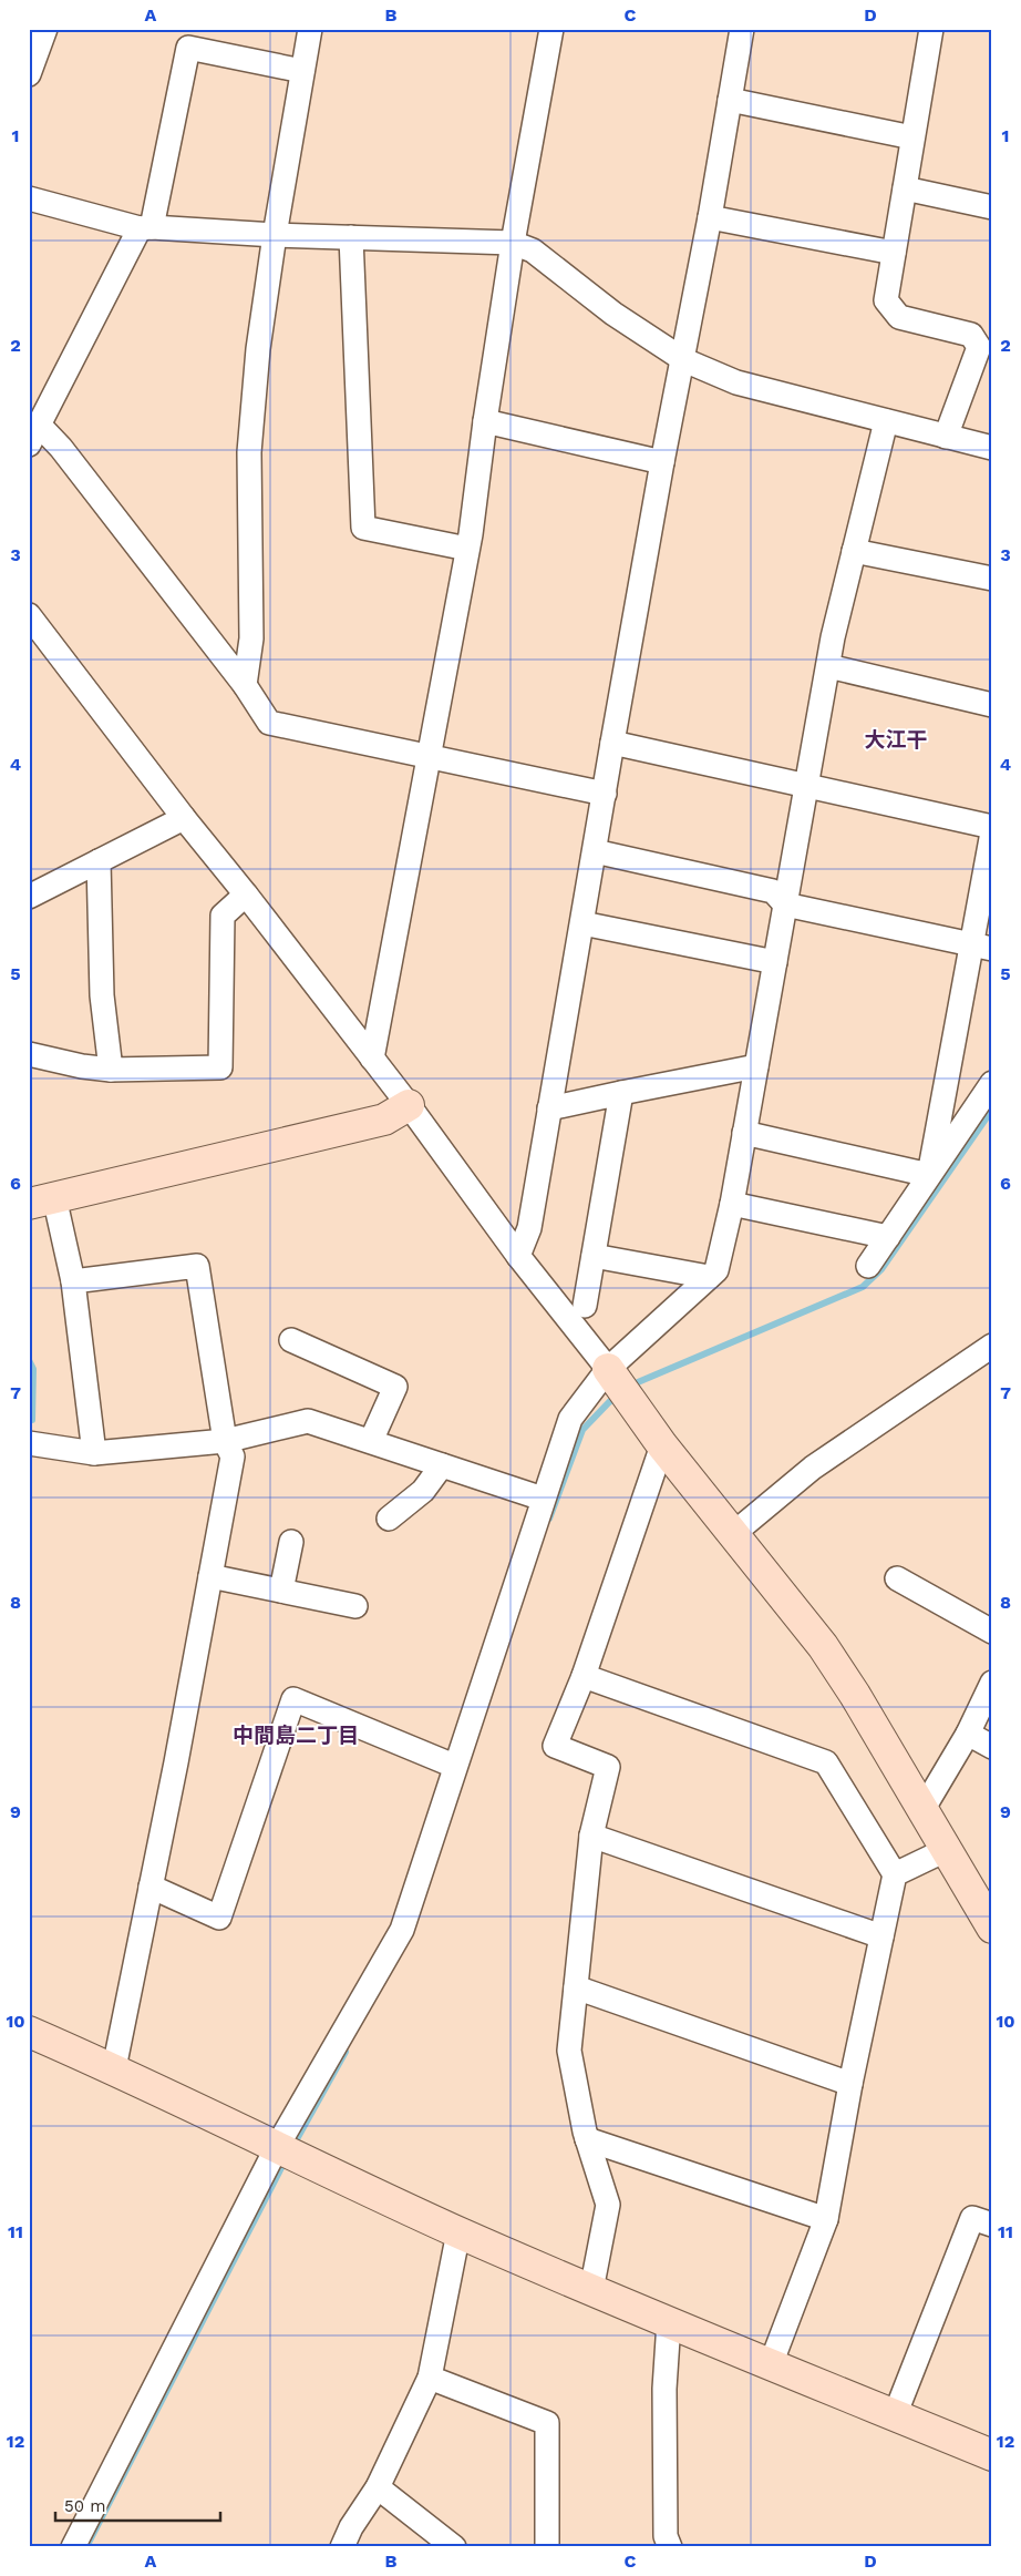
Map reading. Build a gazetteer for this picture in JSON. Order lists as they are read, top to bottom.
{
  "districts": ["大江干", "中間島二丁目"],
  "scale_bar": "50 m",
  "grid": {
    "columns": [
      "A",
      "B",
      "C",
      "D"
    ],
    "rows": [
      "1",
      "2",
      "3",
      "4",
      "5",
      "6",
      "7",
      "8",
      "9",
      "10",
      "11",
      "12"
    ]
  }
}
